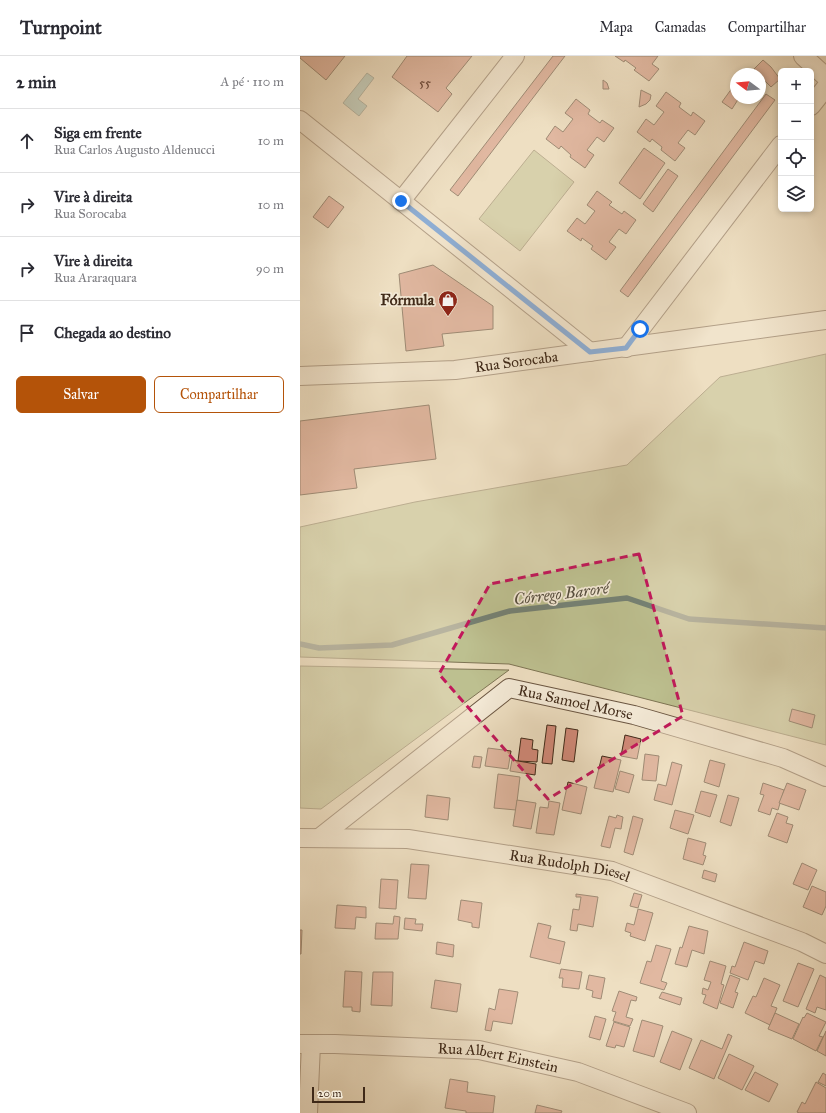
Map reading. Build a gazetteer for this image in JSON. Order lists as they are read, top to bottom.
{
  "streets": {
    "street": [
      "Rua Sorocaba",
      "Rua Samoel Morse",
      "Rua Rudolph Diesel",
      "Rua Albert Einstein"
    ]
  },
  "crossings": [
    ["Rua Samoel Morse", "Rua Rudolph Diesel"]
  ],
  "water": ["Córrego Baroré"],
  "places": {
    "shop": ["Fórmula"]
  },
  "house_numbers": ["55"],
  "scale_bar": "20 m",
  "north": "left",
  "page": {
    "header": "Turnpoint",
    "nav": ["Mapa", "Camadas", "Compartilhar"],
    "heading": ["2 min", "A pé · 110 m"],
    "map_buttons": ["+", "−"],
    "list": [
      ["Siga em frente", "Rua Carlos Augusto Aldenucci", "10 m"],
      ["Vire à direita", "Rua Sorocaba", "10 m"],
      ["Vire à direita", "Rua Araraquara", "90 m"],
      "Chegada ao destino"
    ],
    "buttons": ["Salvar", "Compartilhar"],
    "scale": "20 m"
  }
}
